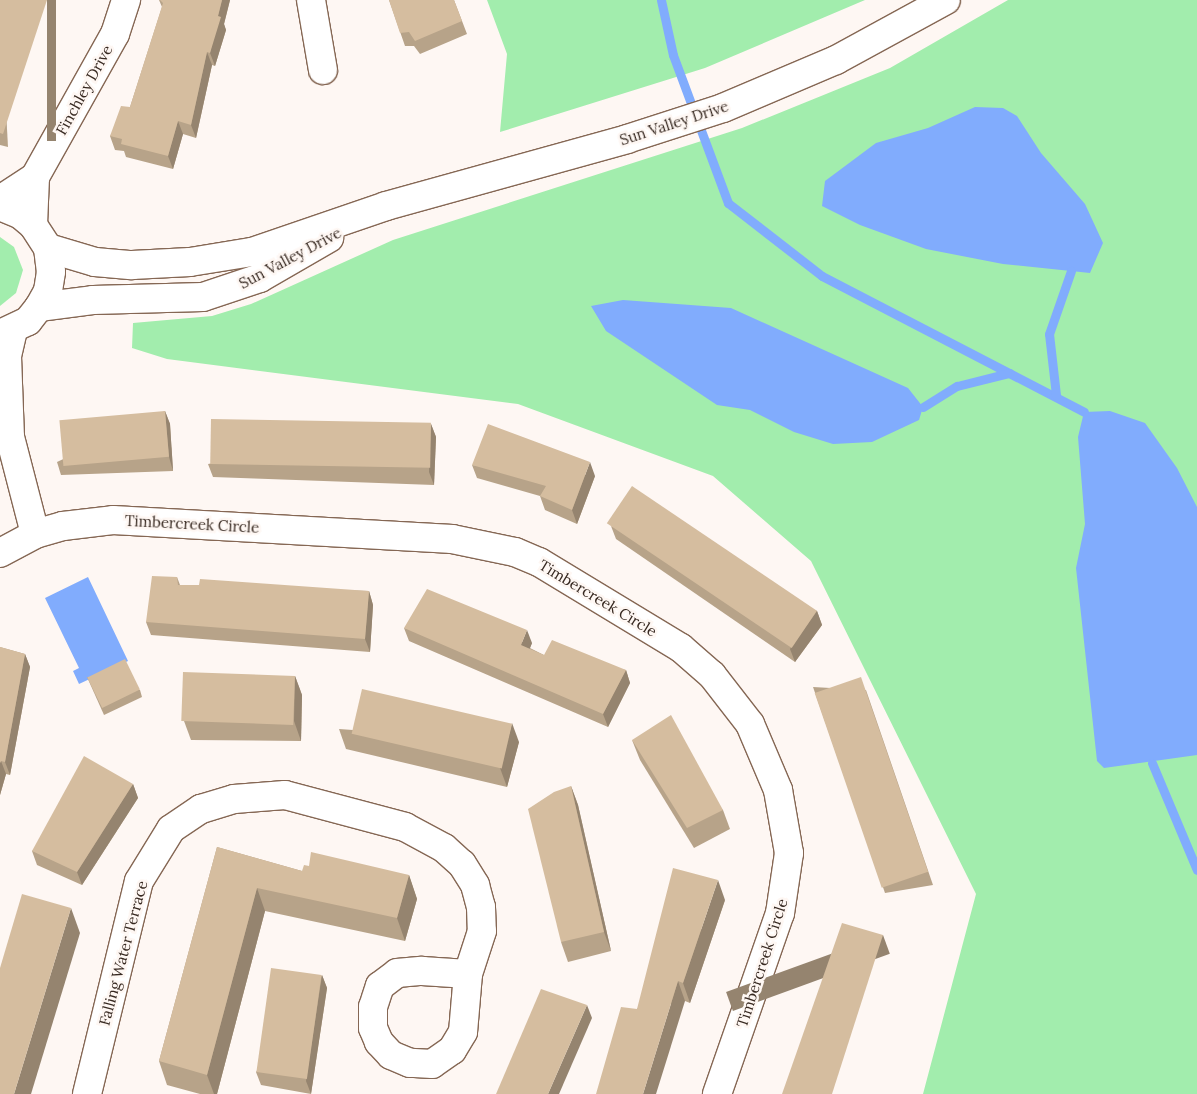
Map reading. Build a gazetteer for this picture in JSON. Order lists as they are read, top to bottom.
{
  "streets": {
    "street": [
      "Finchley Drive",
      "Sun Valley Drive",
      "Timbercreek Circle",
      "Falling Water Terrace"
    ]
  }
}
